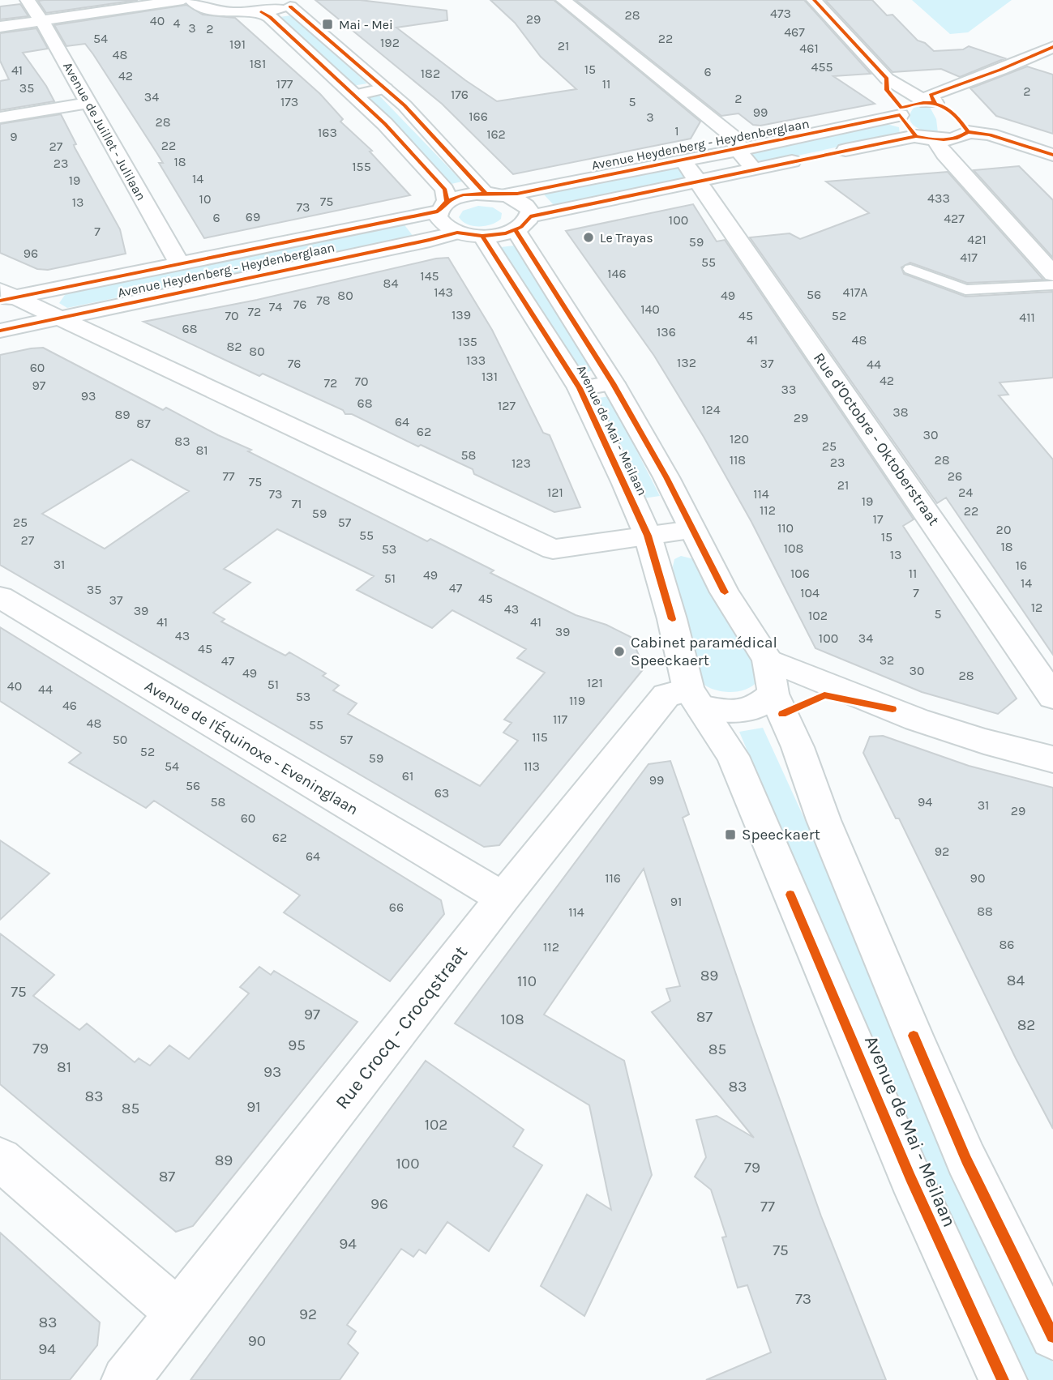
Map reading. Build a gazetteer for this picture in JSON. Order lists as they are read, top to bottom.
{
  "streets": {
    "street": [
      "Avenue de Juillet - Julilaan",
      "Avenue Heydenberg - Heydenberglaan",
      "Avenue de Mai - Meilaan",
      "Rue d'Octobre - Oktoberstraat",
      "Avenue de l'Équinoxe - Eveninglaan",
      "Rue Crocq - Crocqstraat"
    ]
  },
  "crossings": [
    ["Avenue de Juillet - Julilaan", "Avenue Heydenberg - Heydenberglaan"],
    ["Avenue Heydenberg - Heydenberglaan", "Avenue de Mai - Meilaan"],
    ["Avenue Heydenberg - Heydenberglaan", "Rue d'Octobre - Oktoberstraat"],
    ["Avenue de Mai - Meilaan", "Rue Crocq - Crocqstraat"],
    ["Avenue de l'Équinoxe - Eveninglaan", "Rue Crocq - Crocqstraat"]
  ],
  "places": {
    "transit": ["Mai - Mei", "Speeckaert"],
    "other": ["Le Trayas", "Cabinet paramédical Speeckaert"]
  },
  "house_numbers": [
    "473",
    "28",
    "29",
    "40",
    "4",
    "3",
    "2",
    "467",
    "54",
    "22",
    "192",
    "191",
    "21",
    "461",
    "48",
    "181",
    "455",
    "15",
    "41",
    "6",
    "182",
    "42",
    "177",
    "11",
    "35",
    "2",
    "176",
    "34",
    "2",
    "173",
    "5",
    "99",
    "166",
    "3",
    "28",
    "1",
    "163",
    "162",
    "9",
    "22",
    "27",
    "18",
    "23",
    "155",
    "14",
    "19",
    "433",
    "10",
    "75",
    "13",
    "73",
    "69",
    "6",
    "427",
    "100",
    "7",
    "421",
    "59",
    "96",
    "417",
    "55",
    "146",
    "145",
    "84",
    "143",
    "417A",
    "56",
    "80",
    "49",
    "78",
    "76",
    "74",
    "140",
    "72",
    "139",
    "70",
    "45",
    "52",
    "411",
    "68",
    "136",
    "41",
    "48",
    "135",
    "82",
    "80",
    "133",
    "132",
    "76",
    "37",
    "44",
    "60",
    "131",
    "42",
    "70",
    "72",
    "97",
    "33",
    "93",
    "68",
    "127",
    "124",
    "38",
    "89",
    "29",
    "64",
    "87",
    "62",
    "30",
    "120",
    "83",
    "25",
    "81",
    "58",
    "118",
    "28",
    "23",
    "123",
    "77",
    "26",
    "75",
    "21",
    "121",
    "24",
    "73",
    "114",
    "19",
    "71",
    "112",
    "22",
    "59",
    "17",
    "25",
    "57",
    "110",
    "20",
    "55",
    "15",
    "27",
    "18",
    "108",
    "53",
    "13",
    "31",
    "16",
    "106",
    "11",
    "49",
    "51",
    "14",
    "47",
    "35",
    "104",
    "7",
    "45",
    "37",
    "12",
    "43",
    "39",
    "5",
    "102",
    "41",
    "41",
    "39",
    "43",
    "100",
    "34",
    "45",
    "32",
    "47",
    "30",
    "49",
    "28",
    "121",
    "51",
    "40",
    "44",
    "53",
    "119",
    "46",
    "117",
    "48",
    "55",
    "115",
    "50",
    "57",
    "52",
    "59",
    "54",
    "113",
    "61",
    "99",
    "56",
    "63",
    "58",
    "94",
    "31",
    "29",
    "60",
    "62",
    "92",
    "64",
    "116",
    "90",
    "91",
    "66",
    "88",
    "114",
    "86",
    "112",
    "89",
    "84",
    "110",
    "75",
    "97",
    "87",
    "108",
    "82",
    "95",
    "79",
    "85",
    "81",
    "93",
    "83",
    "83",
    "91",
    "85",
    "102",
    "89",
    "100",
    "79",
    "87",
    "96",
    "77",
    "94",
    "75",
    "73",
    "92",
    "83",
    "90",
    "94"
  ]
}
